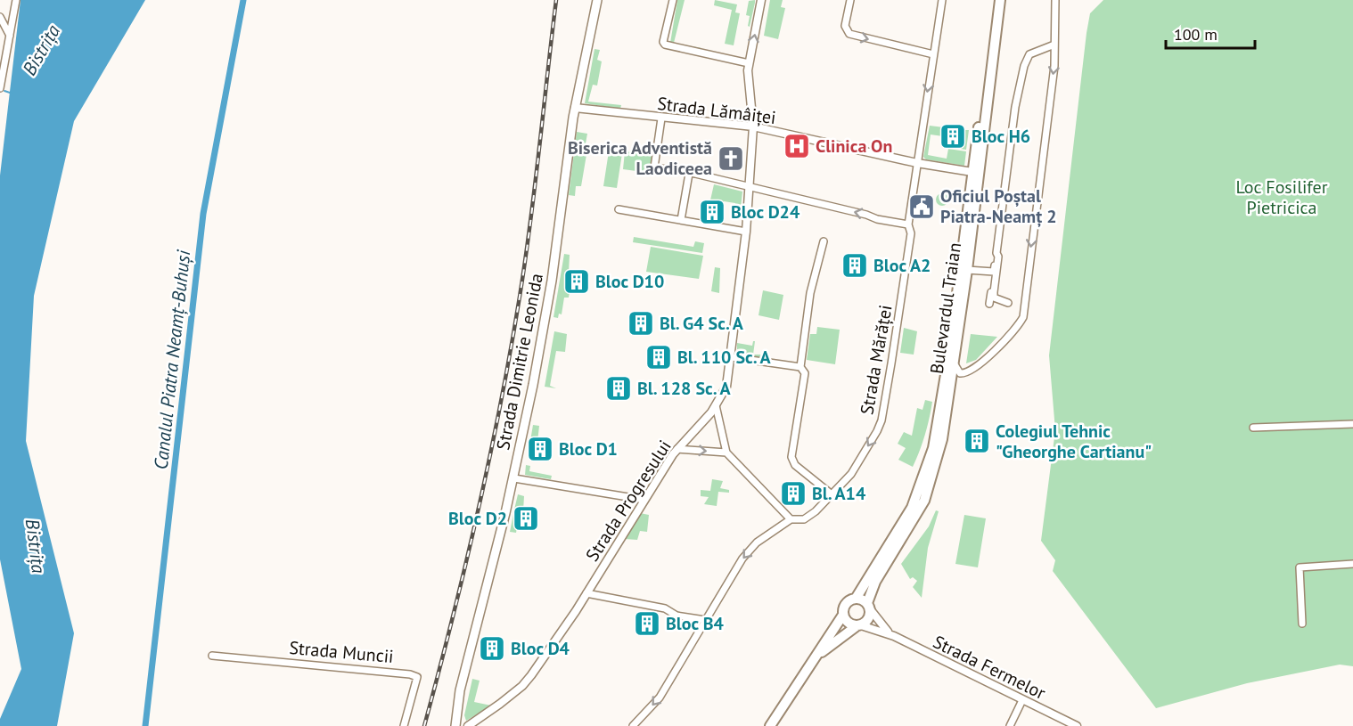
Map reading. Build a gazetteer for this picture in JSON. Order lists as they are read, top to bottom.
{
  "streets": {
    "main road": ["Bulevardul Traian", "Strada Dimitrie Leonida"],
    "street": [
      "Strada Lămâiței",
      "Strada Mărăței",
      "Strada Progresului",
      "Strada Muncii",
      "Strada Fermelor"
    ]
  },
  "crossings": [
    ["Strada Lămâiței", "Bulevardul Traian"],
    ["Strada Lămâiței", "Strada Mărăței"],
    ["Strada Lămâiței", "Strada Dimitrie Leonida"],
    ["Strada Lămâiței", "Strada Progresului"],
    ["Bulevardul Traian", "Strada Fermelor"]
  ],
  "one_way": ["Strada Mărăței"],
  "water": ["Bistrița", "Canalul Piatra Neamț-Buhuși"],
  "parks": ["Loc Fosilifer Pietricica"],
  "places": {
    "building": [
      "Bloc H6",
      "Bloc D24",
      "Bloc A2",
      "Bloc D10",
      "Bl. G4 Sc. A",
      "Bl. 110 Sc. A",
      "Bl. 128 Sc. A",
      "Colegiul Tehnic \"Gheorghe Cartianu\"",
      "Bloc D1",
      "Bl. A14",
      "Bloc D2",
      "Bloc B4",
      "Bloc D4"
    ],
    "hospital": ["Clinica On"],
    "church": ["Biserica Adventistă Laodiceea"],
    "public building": ["Oficiul Poștal Piatra-Neamț 2"]
  },
  "scale_bar": "100 m"
}
